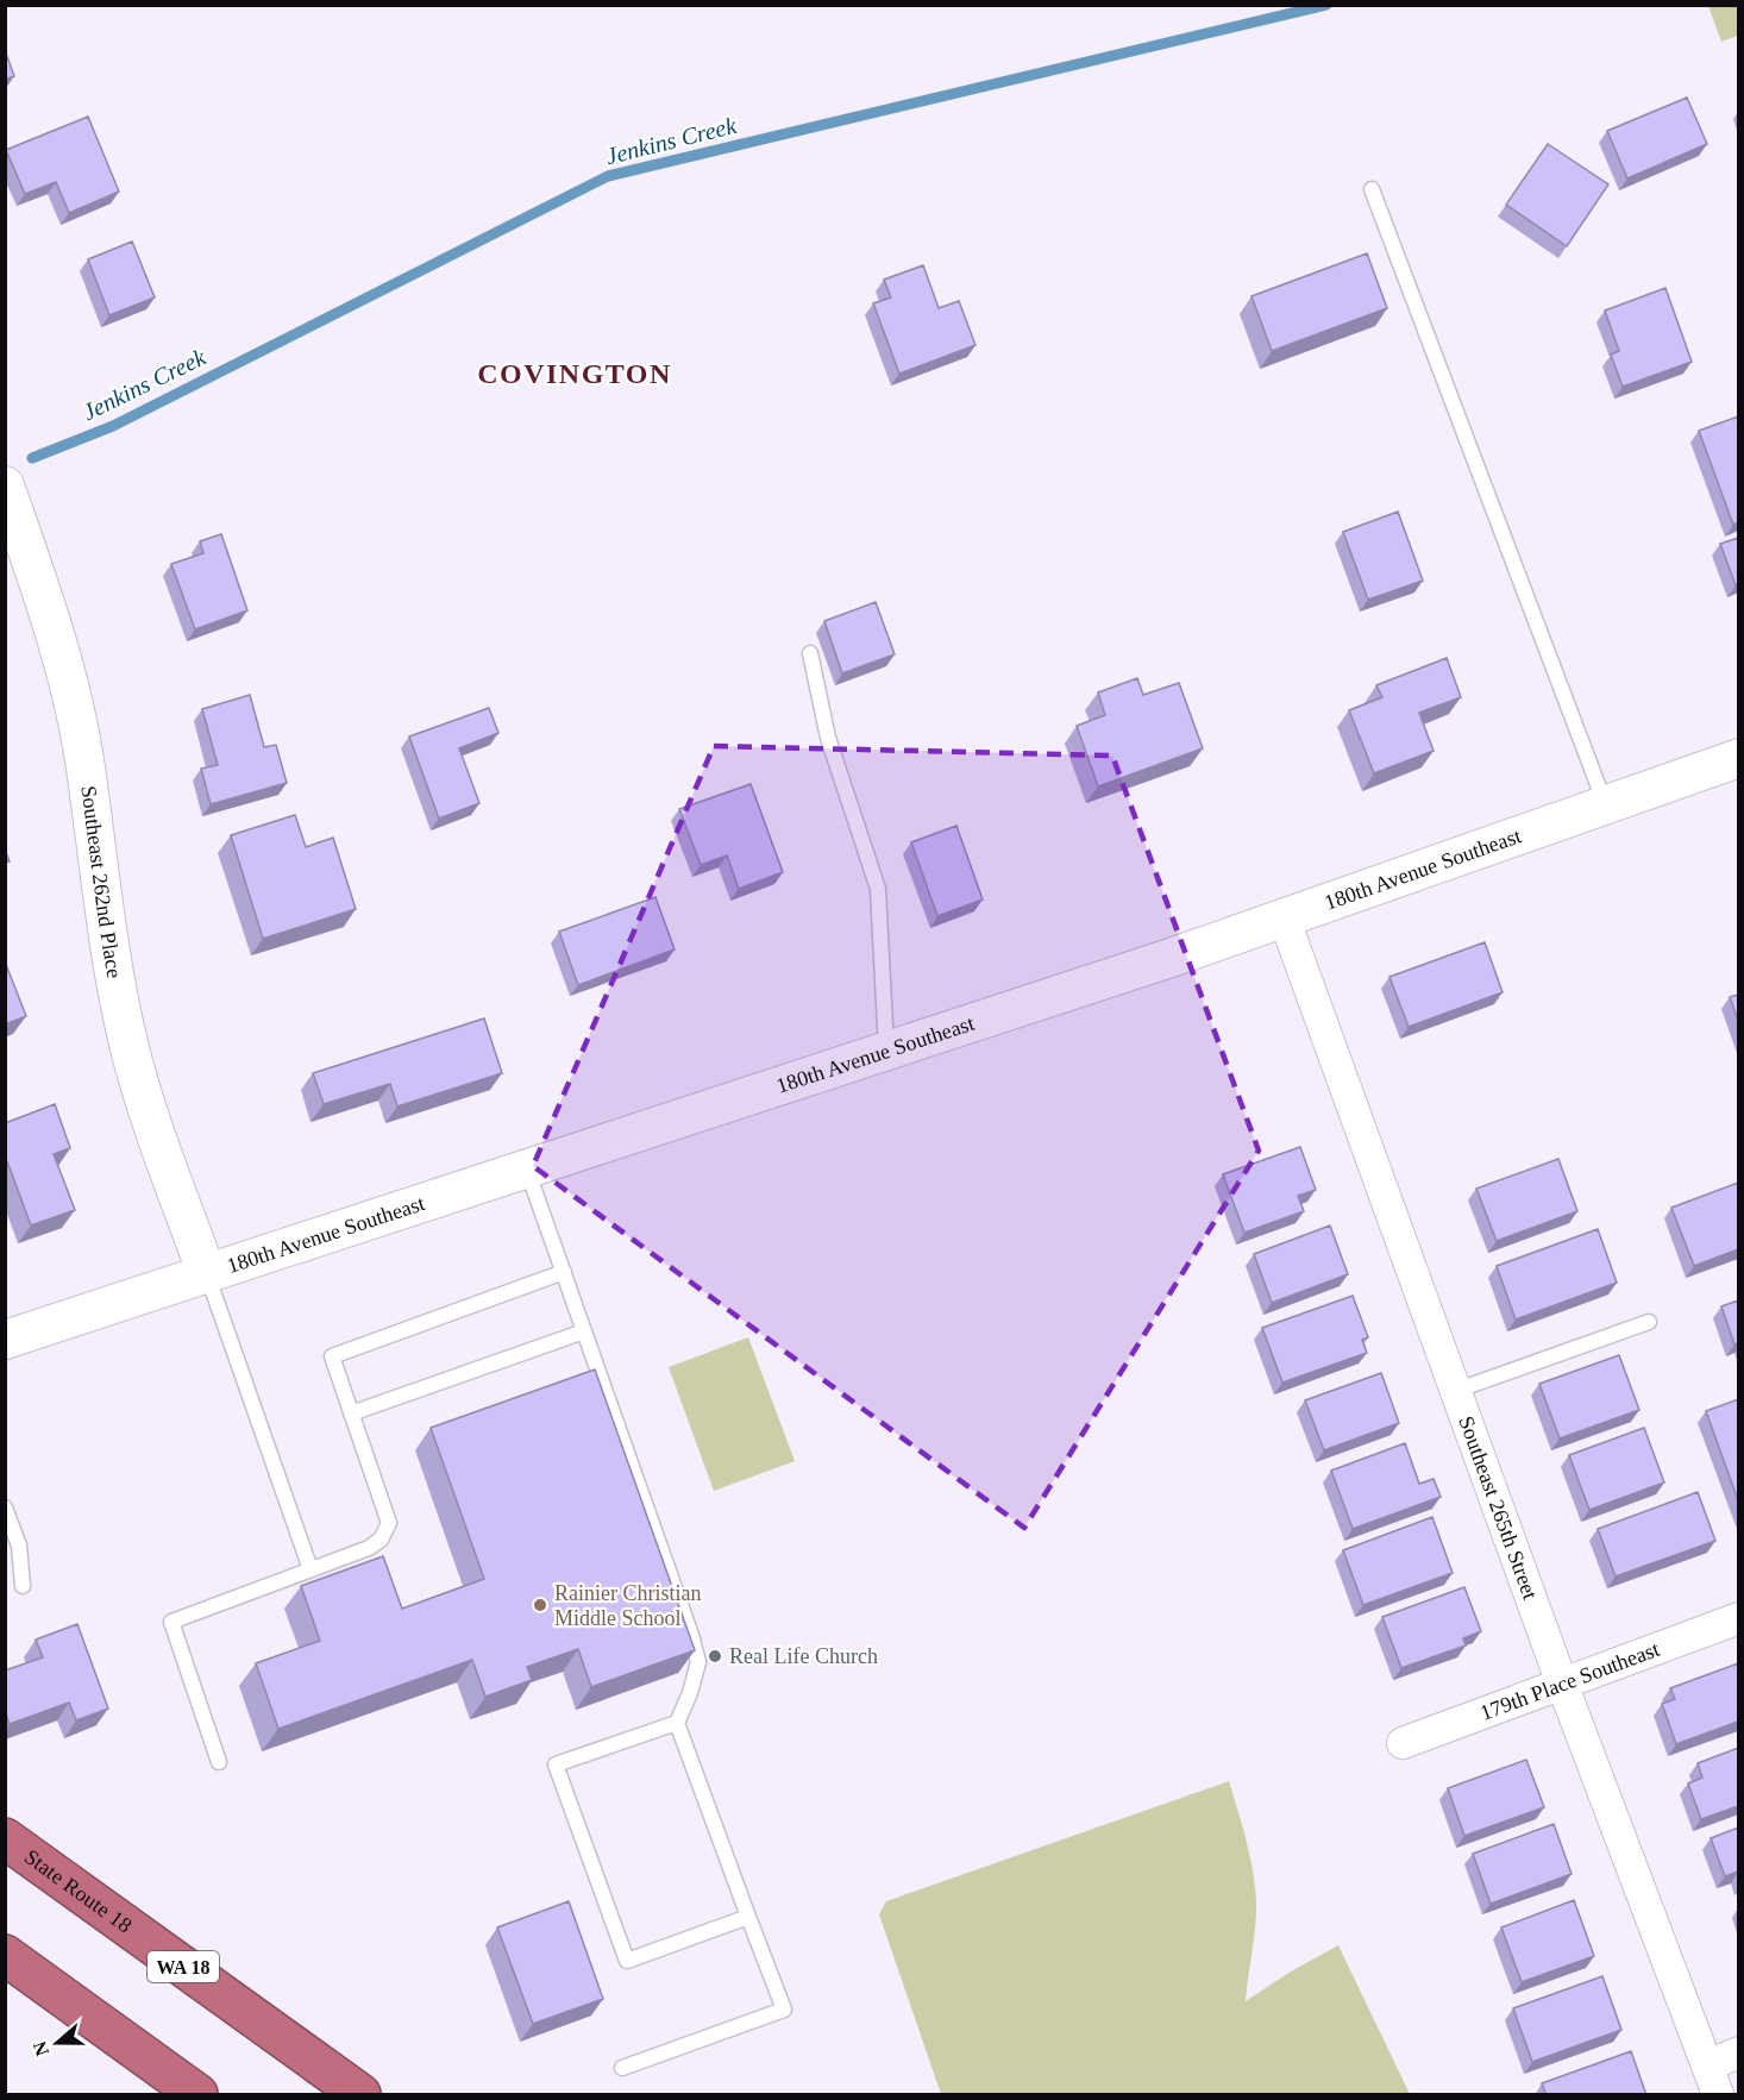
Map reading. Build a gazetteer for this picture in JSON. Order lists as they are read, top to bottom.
{
  "streets": {
    "highway": ["State Route 18", "WA 18"],
    "street": [
      "180th Avenue Southeast",
      "Southeast 262nd Place",
      "Southeast 265th Street",
      "179th Place Southeast"
    ]
  },
  "crossings": [
    ["180th Avenue Southeast", "Southeast 262nd Place"],
    ["180th Avenue Southeast", "Southeast 265th Street"],
    ["Southeast 265th Street", "179th Place Southeast"]
  ],
  "districts": ["COVINGTON"],
  "water": ["Jenkins Creek"],
  "places": ["Rainier Christian Middle School", "Real Life Church"],
  "north": "left"
}
